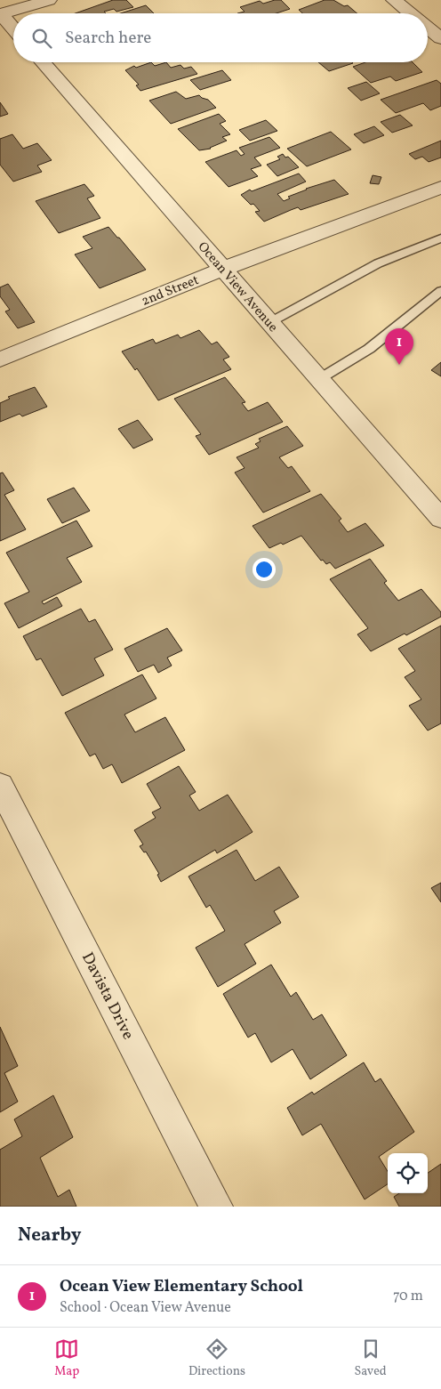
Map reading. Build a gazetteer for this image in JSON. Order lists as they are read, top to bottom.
{
  "streets": {
    "street": ["Ocean View Avenue", "2nd Street", "Davista Drive"]
  },
  "crossings": [
    ["Ocean View Avenue", "2nd Street"]
  ],
  "page": {
    "search": "Search here",
    "pins": "1",
    "heading": "Nearby",
    "list": [
      {
        "mark": "1",
        "name": "Ocean View Elementary School",
        "note": "School · Ocean View Avenue",
        "value": "70 m"
      }
    ],
    "nav": ["Map", "Directions", "Saved"]
  }
}
